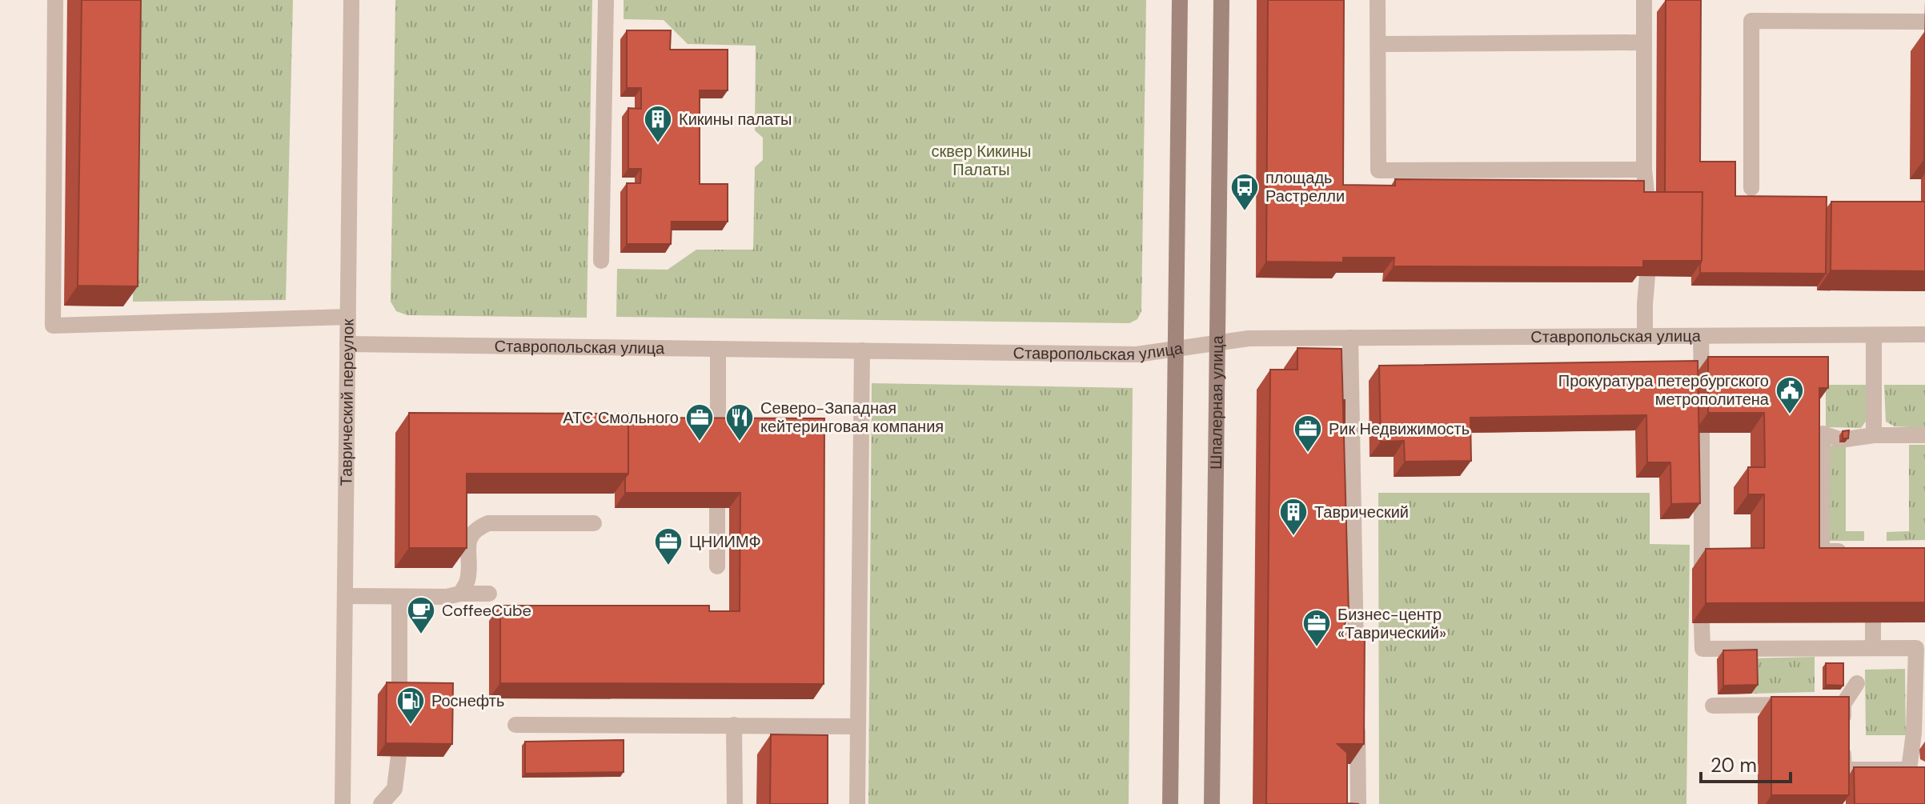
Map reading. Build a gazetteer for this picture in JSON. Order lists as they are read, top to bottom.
{
  "streets": {
    "street": ["Ставропольская улица", "Таврический переулок", "Шпалерная улица"]
  },
  "crossings": [
    ["Ставропольская улица", "Таврический переулок"],
    ["Ставропольская улица", "Шпалерная улица"]
  ],
  "parks": ["сквер Кикины Палаты"],
  "places": {
    "building": ["Кикины палаты", "Таврический"],
    "bus stop": ["площадь Растрелли"],
    "public building": ["Прокуратура петербургского метрополитена"],
    "office": [
      "АТС Смольного",
      "Рик Недвижимость",
      "ЦНИИМФ",
      "Бизнес-центр «Таврический»"
    ],
    "restaurant": ["Северо-Западная кейтеринговая компания"],
    "cafe": ["CoffeeCube"],
    "fuel station": ["Роснефть"]
  },
  "scale_bar": "20 m"
}
